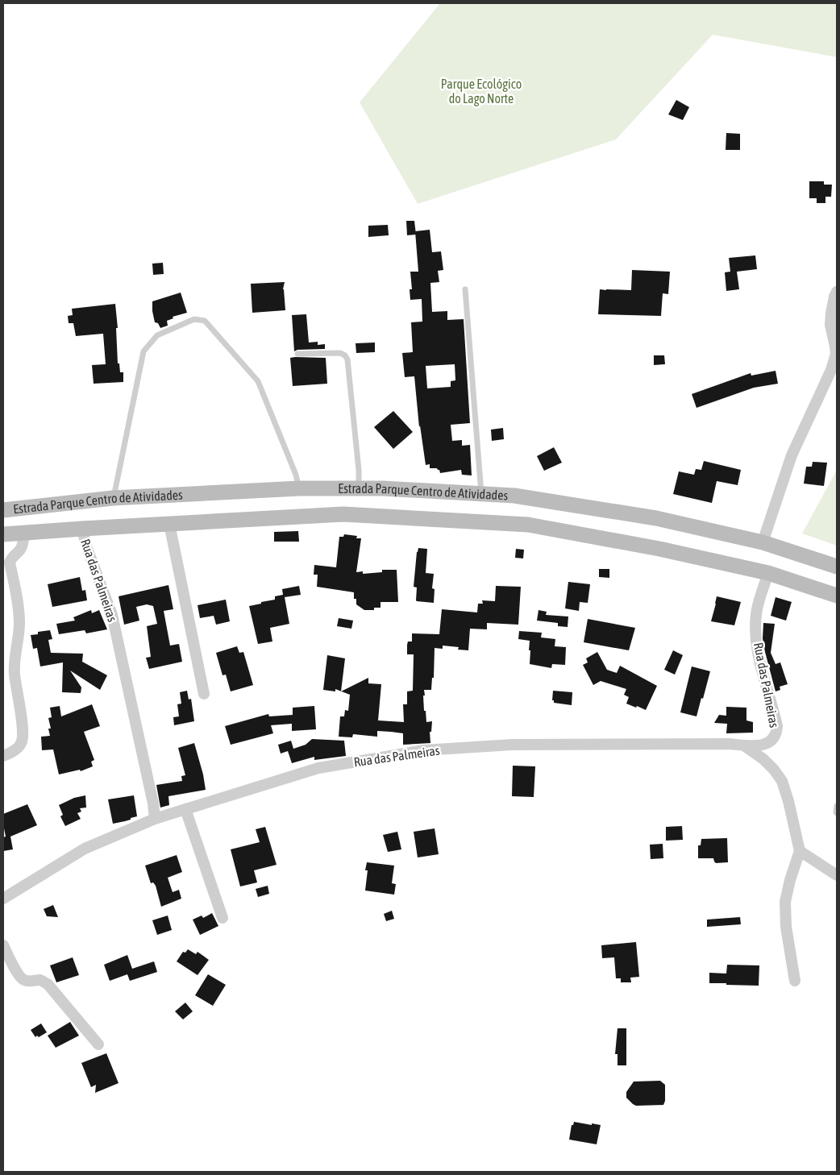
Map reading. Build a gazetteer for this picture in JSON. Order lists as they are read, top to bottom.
{
  "streets": {
    "main road": ["Estrada Parque Centro de Atividades"],
    "street": ["Rua das Palmeiras"]
  },
  "crossings": [
    ["Estrada Parque Centro de Atividades", "Rua das Palmeiras"]
  ],
  "parks": ["Parque Ecológico do Lago Norte"]
}
